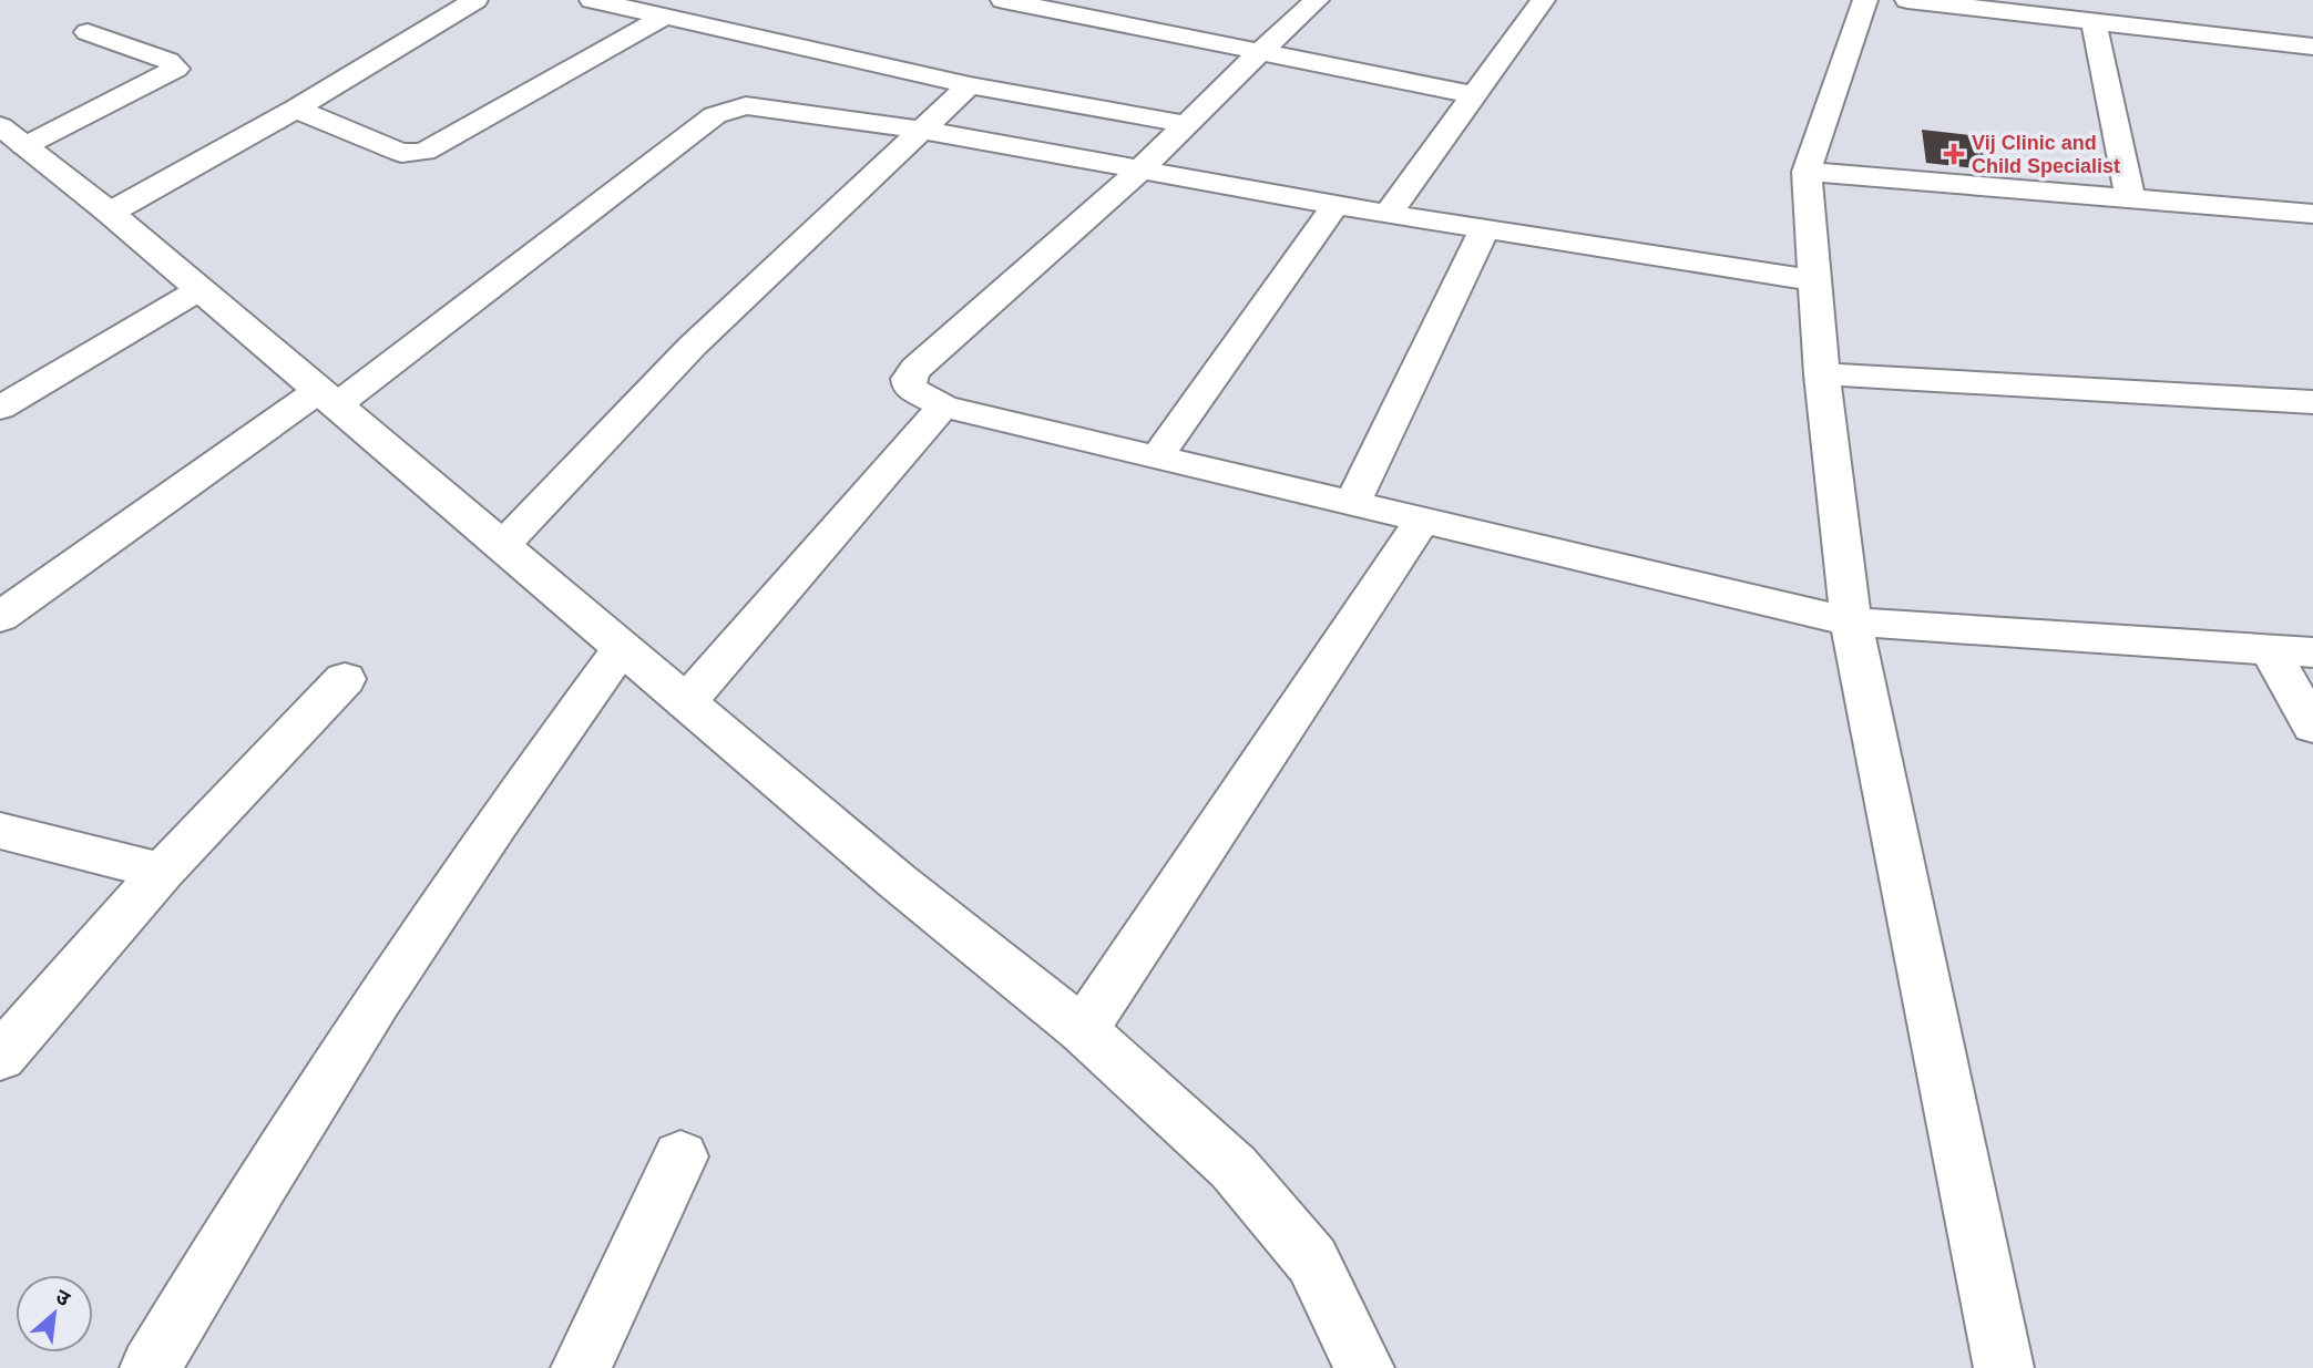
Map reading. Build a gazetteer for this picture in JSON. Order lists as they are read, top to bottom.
{
  "places": {
    "health": ["Vij Clinic and Child Specialist"]
  },
  "north": "top right"
}
